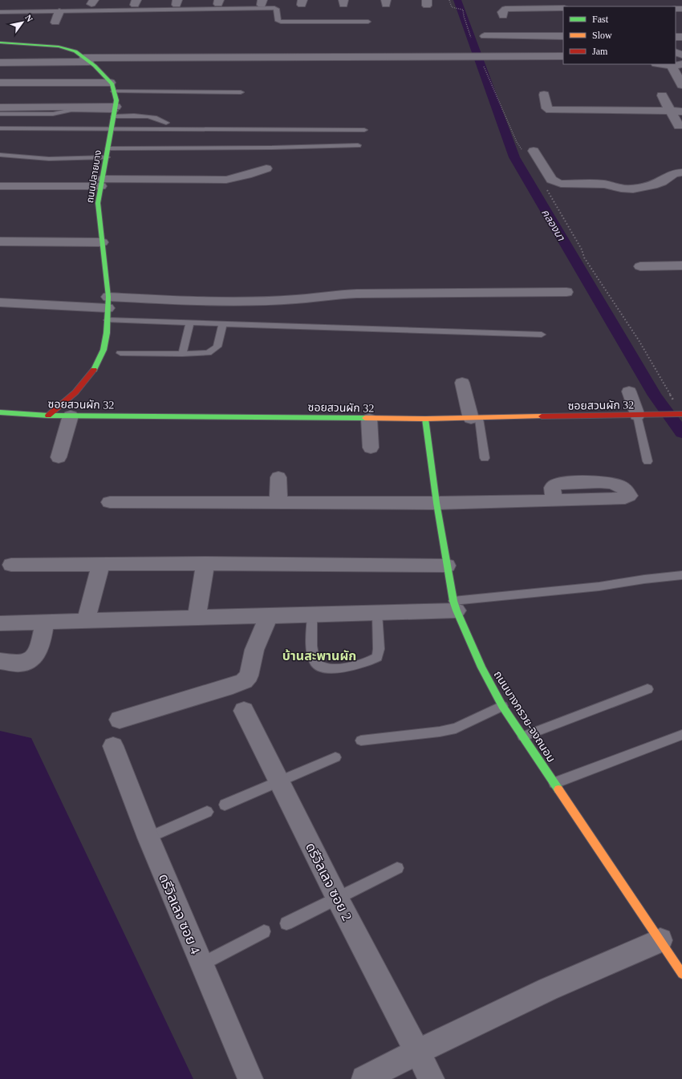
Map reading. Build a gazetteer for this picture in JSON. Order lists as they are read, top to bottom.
{
  "streets": {
    "street": [
      "ถนนปลายบาง",
      "ซอยสวนผัก 32",
      "ถนนบางกรวย-จงถนอม",
      "ดรีวิลเลจ ซอย 2",
      "ดรีวิลเลจ ซอย 4"
    ]
  },
  "crossings": [
    ["ถนนปลายบาง", "ซอยสวนผัก 32"],
    ["ซอยสวนผัก 32", "ถนนบางกรวย-จงถนอม"]
  ],
  "districts": ["บ้านสะพานผัก"],
  "water": ["คลองนา"],
  "legend": ["Fast", "Slow", "Jam"],
  "north": "top right"
}
